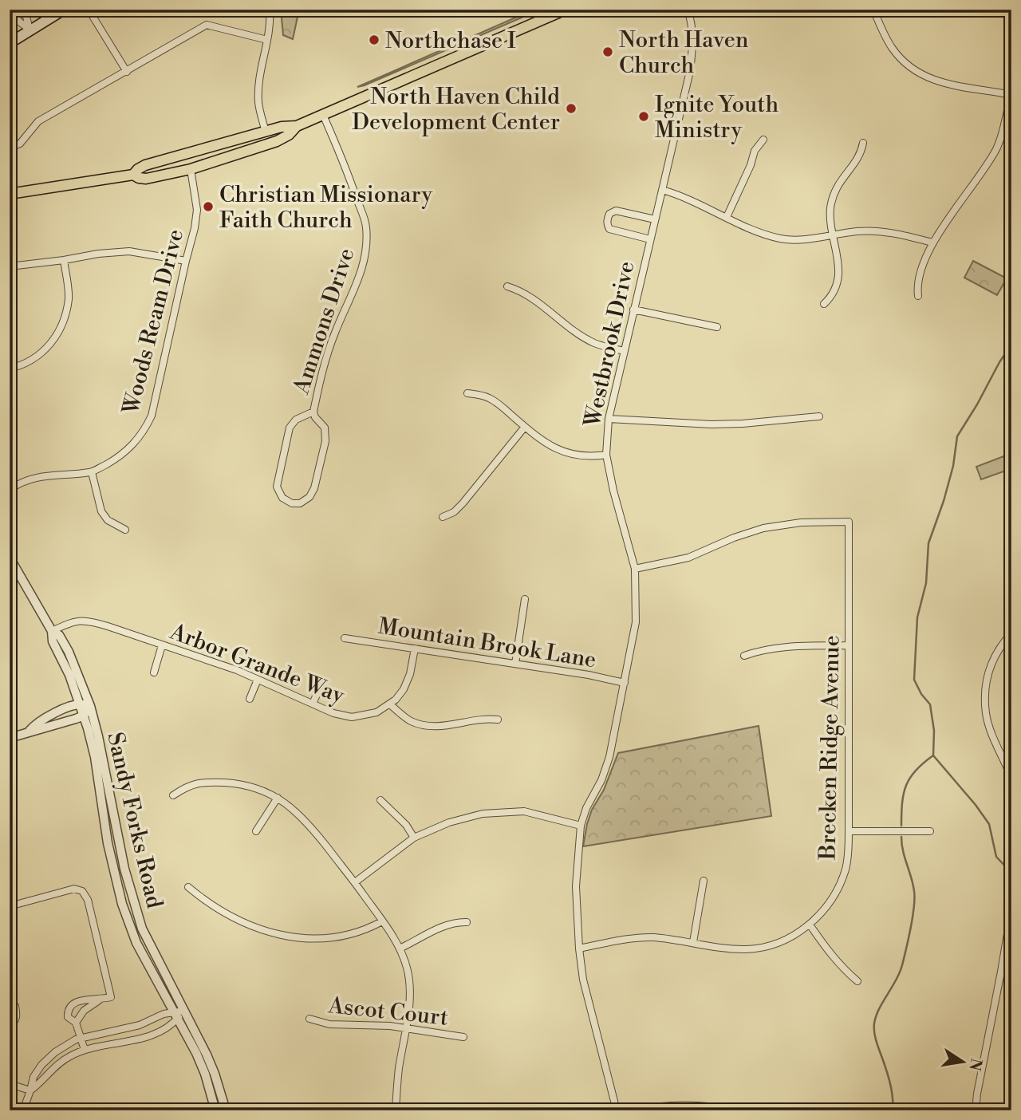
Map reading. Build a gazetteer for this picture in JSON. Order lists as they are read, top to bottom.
{
  "streets": {
    "street": [
      "Ammons Drive",
      "Woods Ream Drive",
      "Westbrook Drive",
      "Mountain Brook Lane",
      "Arbor Grande Way",
      "Brecken Ridge Avenue",
      "Sandy Forks Road",
      "Ascot Court"
    ]
  },
  "crossings": [
    ["Westbrook Drive", "Mountain Brook Lane"],
    ["Westbrook Drive", "Brecken Ridge Avenue"],
    ["Arbor Grande Way", "Sandy Forks Road"]
  ],
  "places": [
    "Northchase I",
    "North Haven Church",
    "North Haven Child Development Center",
    "Ignite Youth Ministry",
    "Christian Missionary Faith Church"
  ],
  "north": "right"
}
